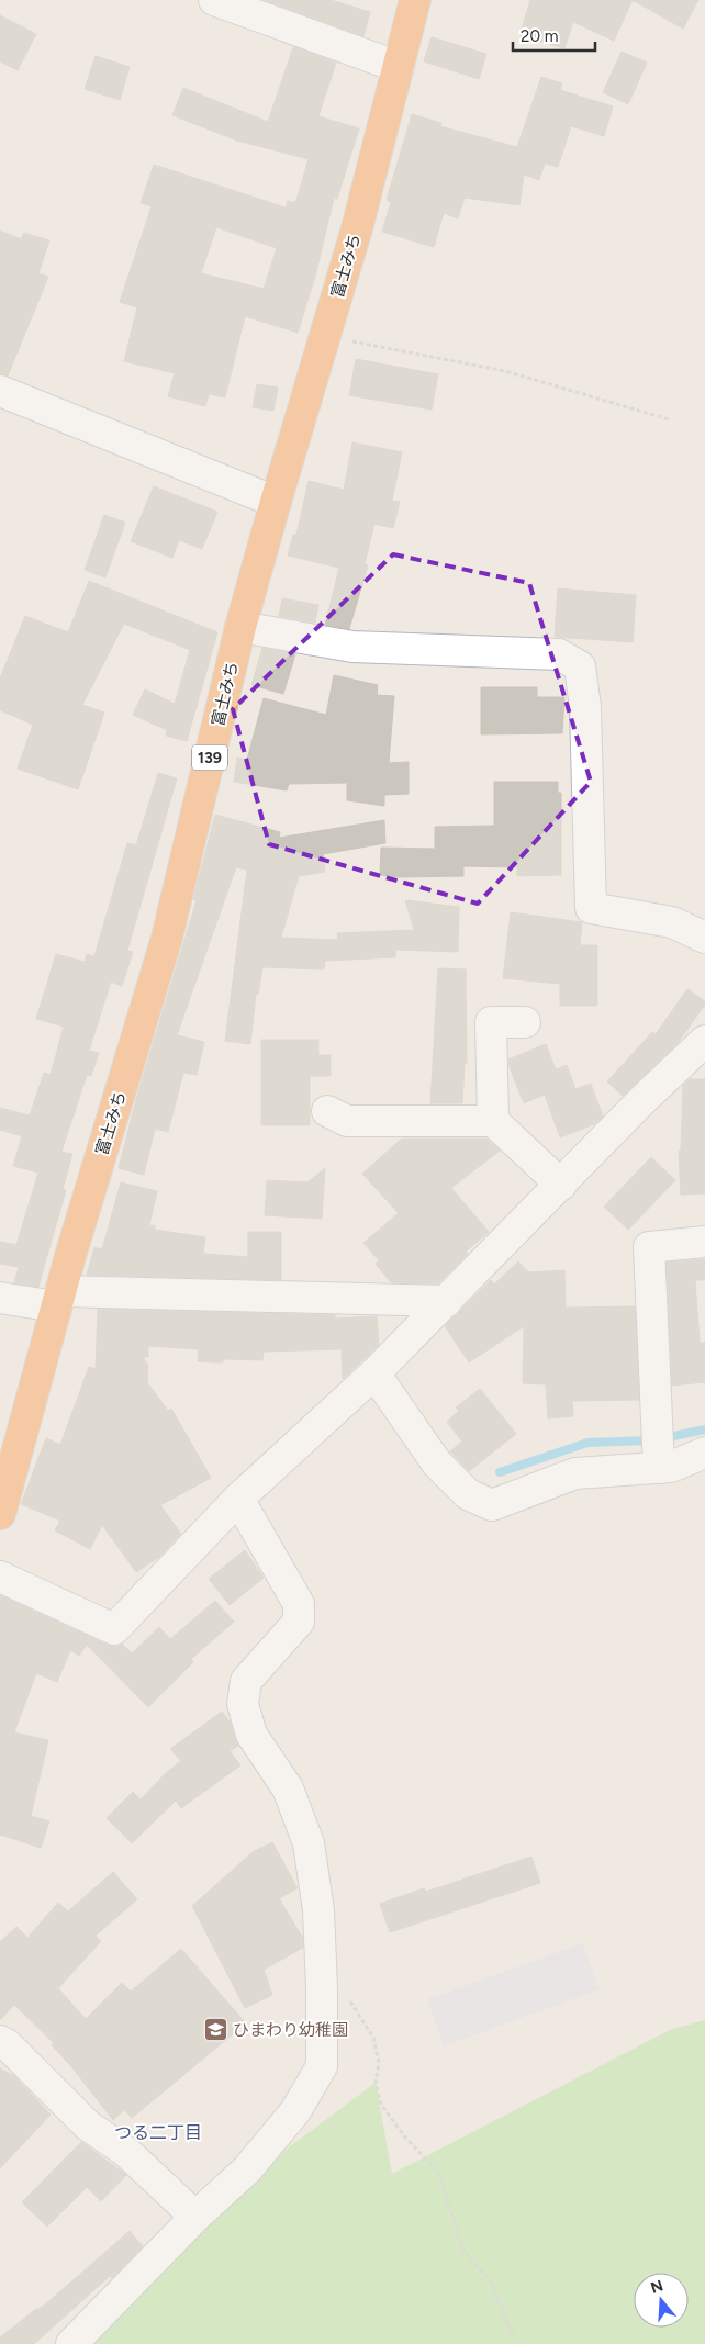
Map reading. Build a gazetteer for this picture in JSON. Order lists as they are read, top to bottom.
{
  "streets": {
    "highway": ["富士みち", "139"]
  },
  "districts": ["つる二丁目"],
  "places": {
    "school or university": ["ひまわり幼稚園"]
  },
  "scale_bar": "20 m",
  "north": "top"
}
